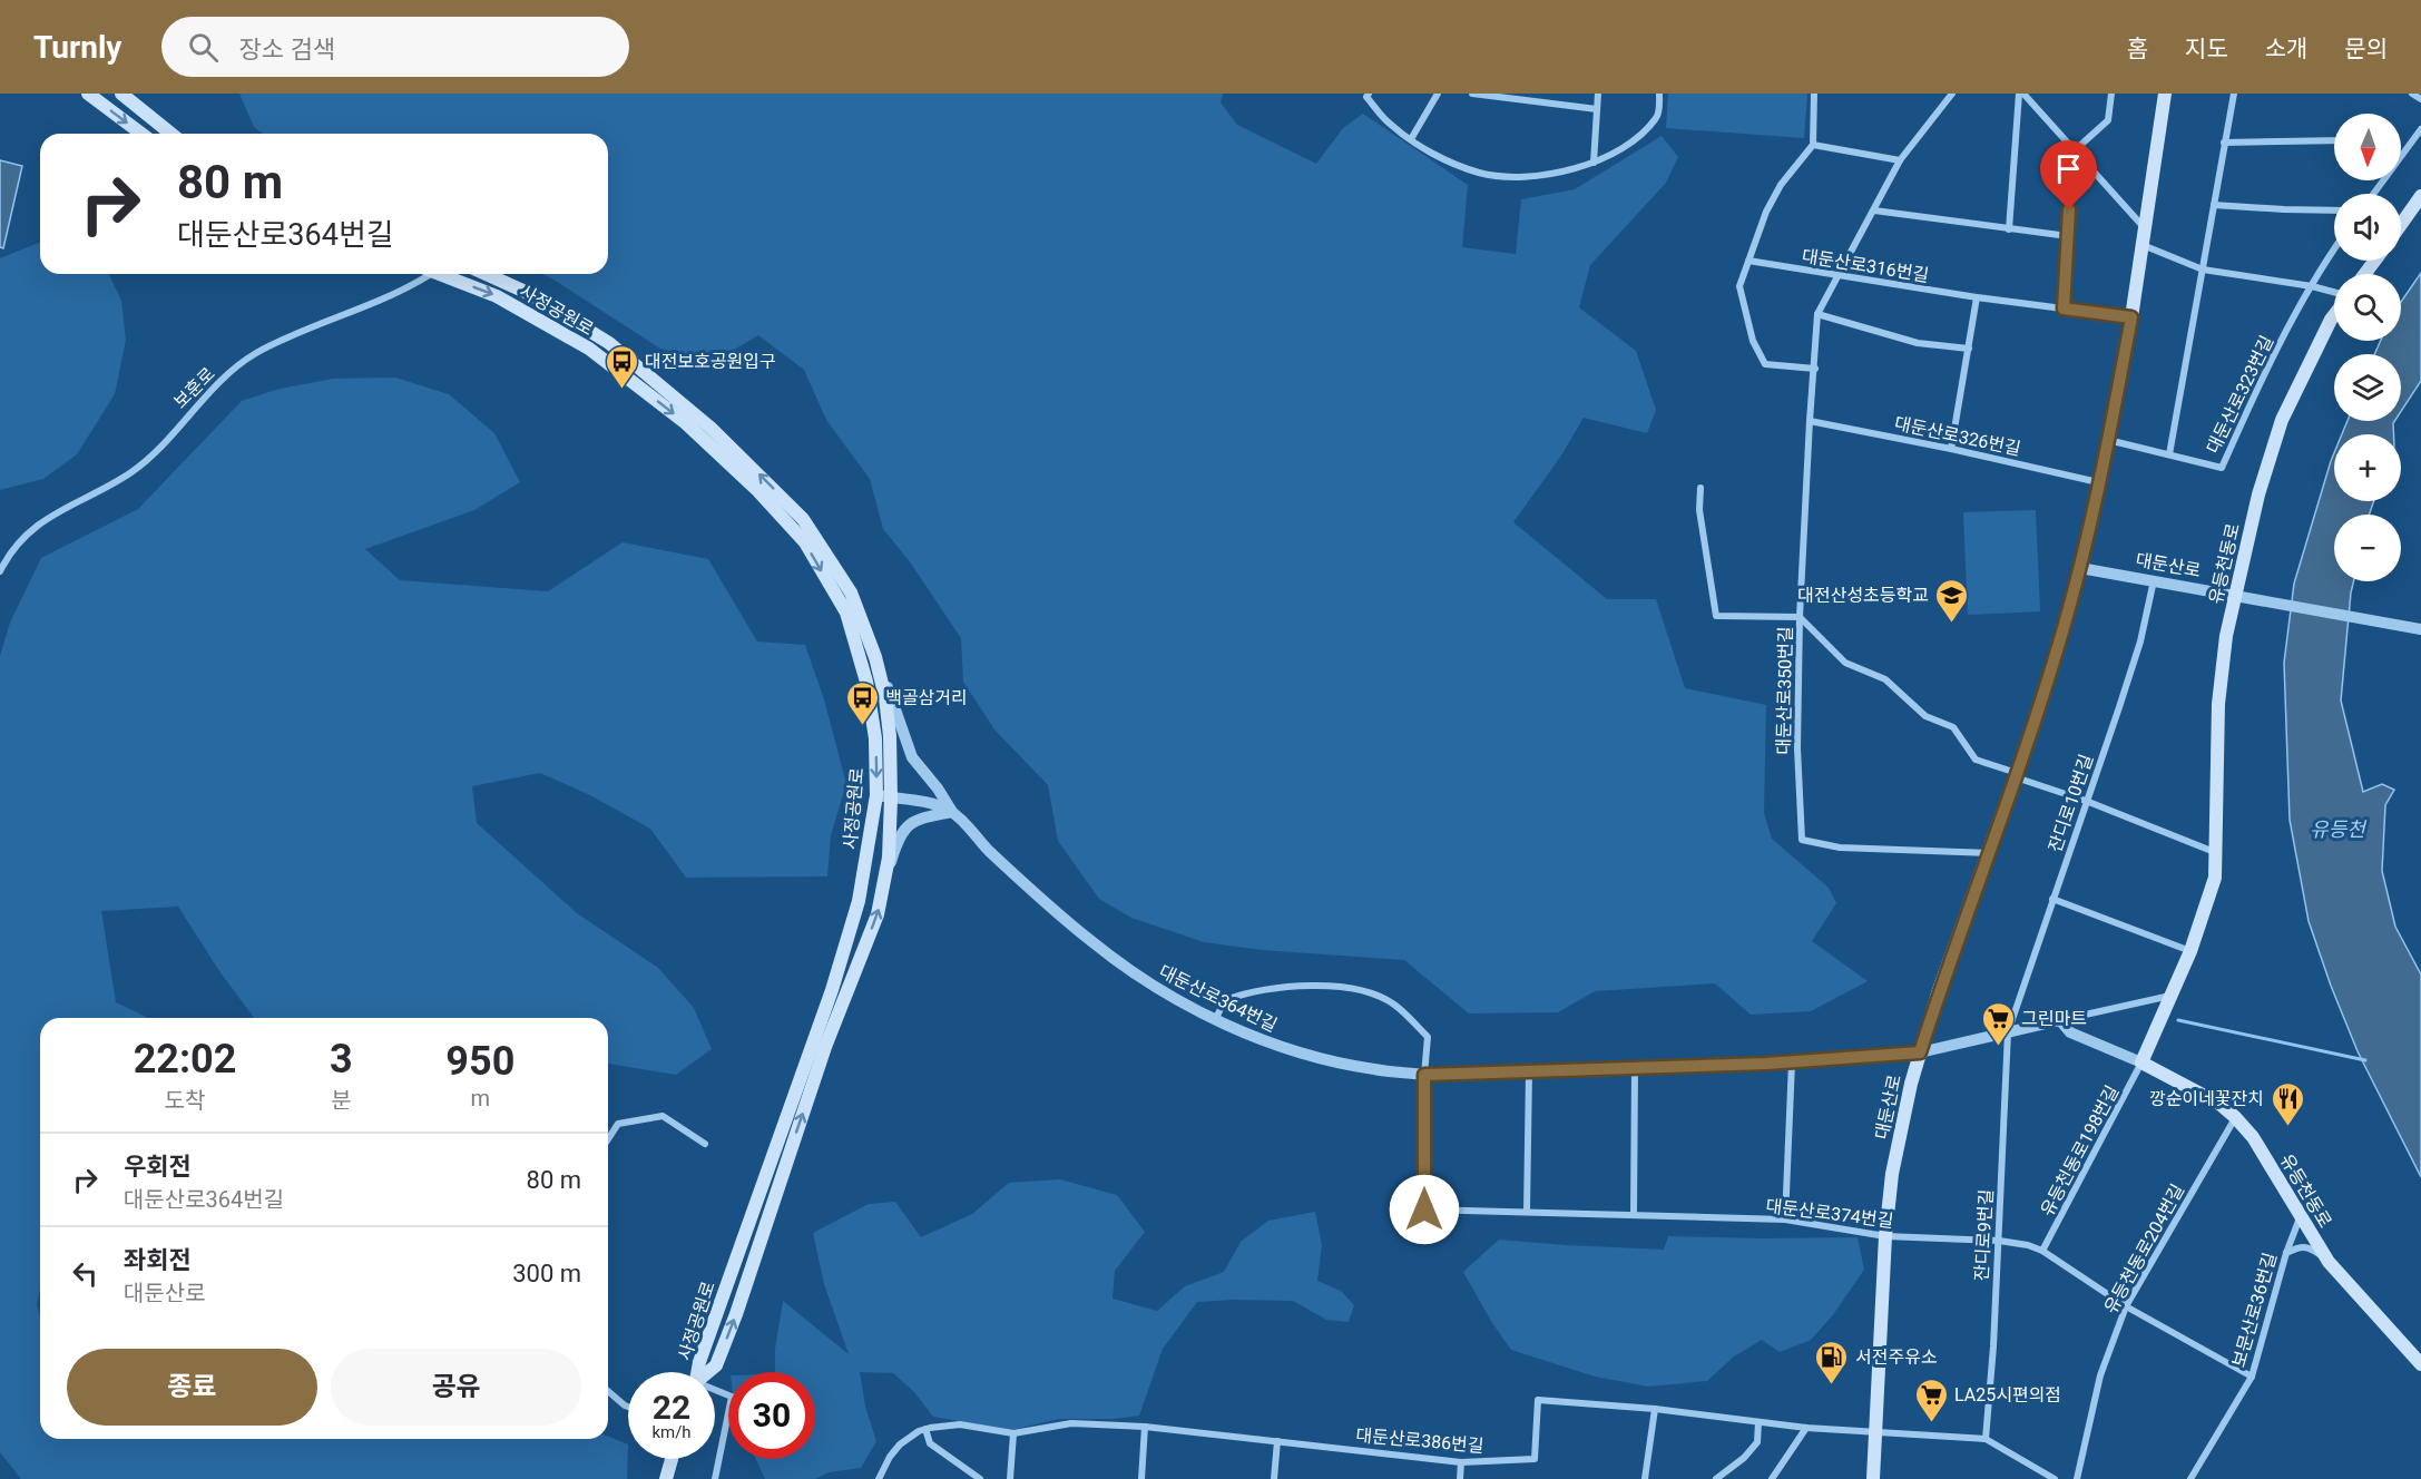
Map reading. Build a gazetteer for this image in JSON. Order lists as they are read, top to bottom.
{
  "streets": {
    "main road": ["사정공원로", "유등천동로", "대둔산로"],
    "street": [
      "대둔산로316번길",
      "보훈로",
      "대둔산로323번길",
      "대둔산로326번길",
      "대둔산로350번길",
      "잔디로10번길",
      "대둔산로364번길",
      "유등천동로198번길",
      "대둔산로374번길",
      "잔디로9번길",
      "유등천동로204번길",
      "보문산로36번길",
      "대둔산로386번길"
    ]
  },
  "crossings": [
    ["대둔산로316번길", "대둔산로"],
    ["대둔산로316번길", "대둔산로350번길"],
    ["사정공원로", "대둔산로364번길"],
    ["대둔산로323번길", "대둔산로"],
    ["대둔산로326번길", "대둔산로"],
    ["대둔산로326번길", "대둔산로350번길"],
    ["유등천동로", "대둔산로"],
    ["유등천동로", "유등천동로198번길"],
    ["유등천동로", "유등천동로204번길"],
    ["유등천동로", "보문산로36번길"],
    ["대둔산로", "대둔산로350번길"],
    ["대둔산로", "잔디로10번길"],
    ["대둔산로", "대둔산로364번길"],
    ["대둔산로", "대둔산로374번길"],
    ["대둔산로", "대둔산로386번길"],
    ["잔디로10번길", "대둔산로364번길"],
    ["잔디로10번길", "잔디로9번길"],
    ["대둔산로364번길", "대둔산로374번길"],
    ["대둔산로364번길", "잔디로9번길"],
    ["유등천동로198번길", "대둔산로374번길"],
    ["대둔산로374번길", "잔디로9번길"],
    ["대둔산로374번길", "유등천동로204번길"],
    ["대둔산로374번길", "보문산로36번길"],
    ["잔디로9번길", "대둔산로386번길"]
  ],
  "water": ["유등천"],
  "places": {
    "bus stop": ["대전보호공원입구", "백골삼거리"],
    "school or university": ["대전산성초등학교"],
    "supermarket": ["그린마트", "LA25시편의점"],
    "restaurant": ["깡순이네꽃잔치"],
    "fuel station": ["서전주유소"]
  },
  "north": "bottom",
  "page": {
    "header": "Turnly",
    "search": "장소 검색",
    "nav": [
      "홈",
      "지도",
      "소개",
      "문의"
    ],
    "map_buttons": ["+", "−"],
    "turn": ["80 m", "대둔산로364번길"],
    "eta": [
      "22:02",
      "도착",
      "3",
      "분",
      "950",
      "m"
    ],
    "list": [
      {
        "name": "우회전",
        "note": "대둔산로364번길",
        "value": "80 m"
      },
      {
        "name": "좌회전",
        "note": "대둔산로",
        "value": "300 m"
      }
    ],
    "buttons": ["종료", "공유"],
    "speed": "22 km/h",
    "limit": "30"
  }
}
